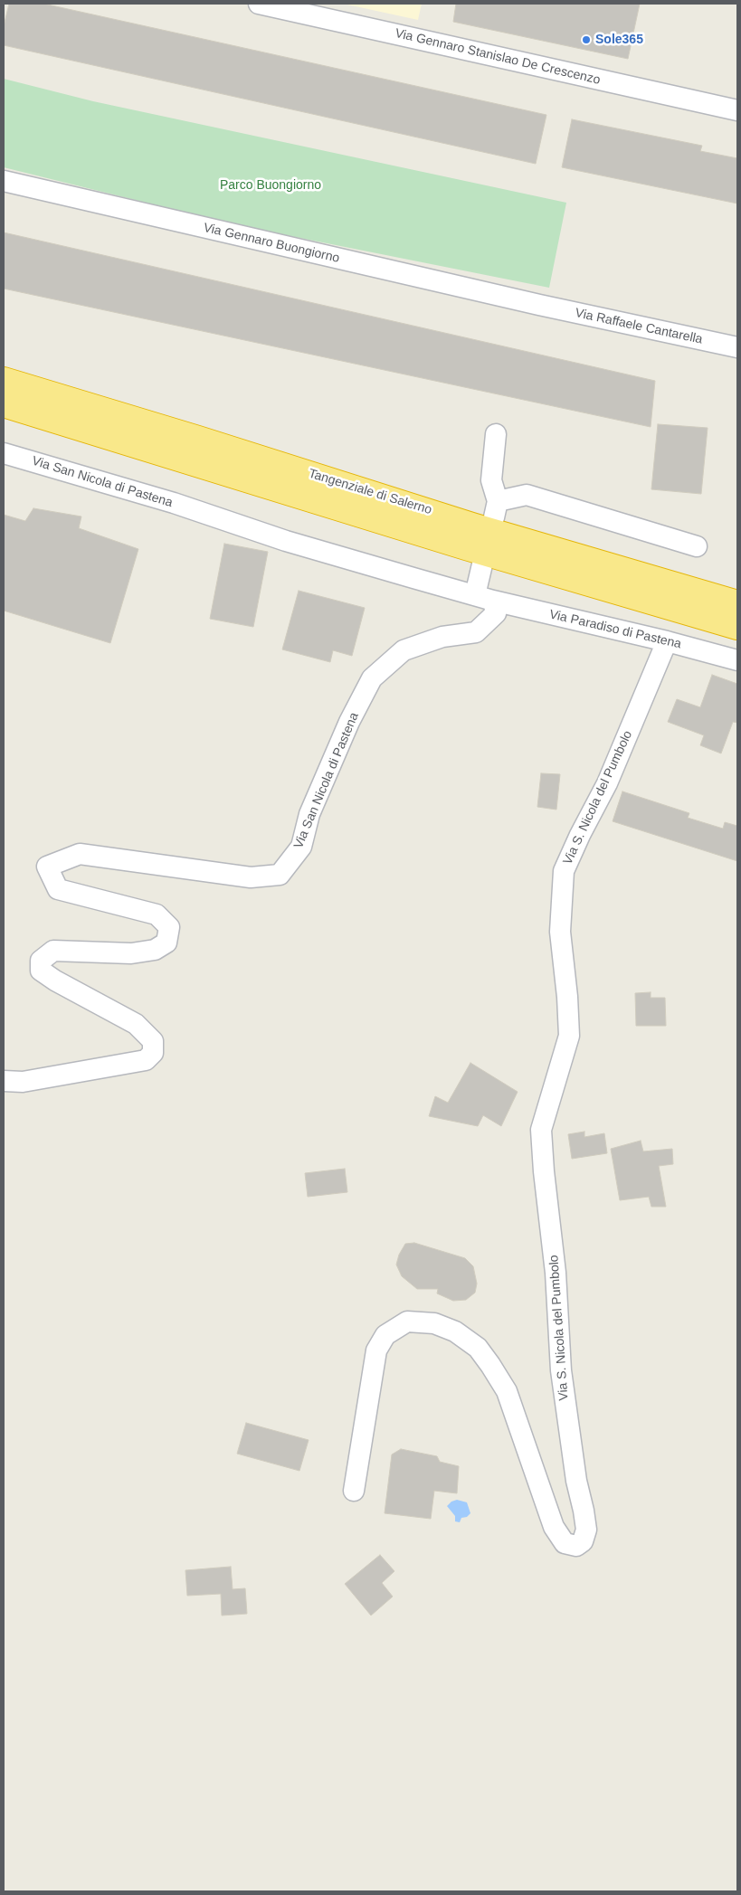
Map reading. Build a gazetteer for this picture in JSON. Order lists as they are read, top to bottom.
{
  "streets": {
    "highway": ["Tangenziale di Salerno"],
    "street": [
      "Via Gennaro Stanislao De Crescenzo",
      "Via Gennaro Buongiorno",
      "Via Raffaele Cantarella",
      "Via San Nicola di Pastena",
      "Via Paradiso di Pastena",
      "Via S. Nicola del Pumbolo"
    ]
  },
  "crossings": [
    ["Via Gennaro Buongiorno", "Via Raffaele Cantarella"],
    ["Via San Nicola di Pastena", "Via Paradiso di Pastena"],
    ["Via Paradiso di Pastena", "Via S. Nicola del Pumbolo"]
  ],
  "parks": ["Parco Buongiorno"],
  "places": ["Sole365"]
}
